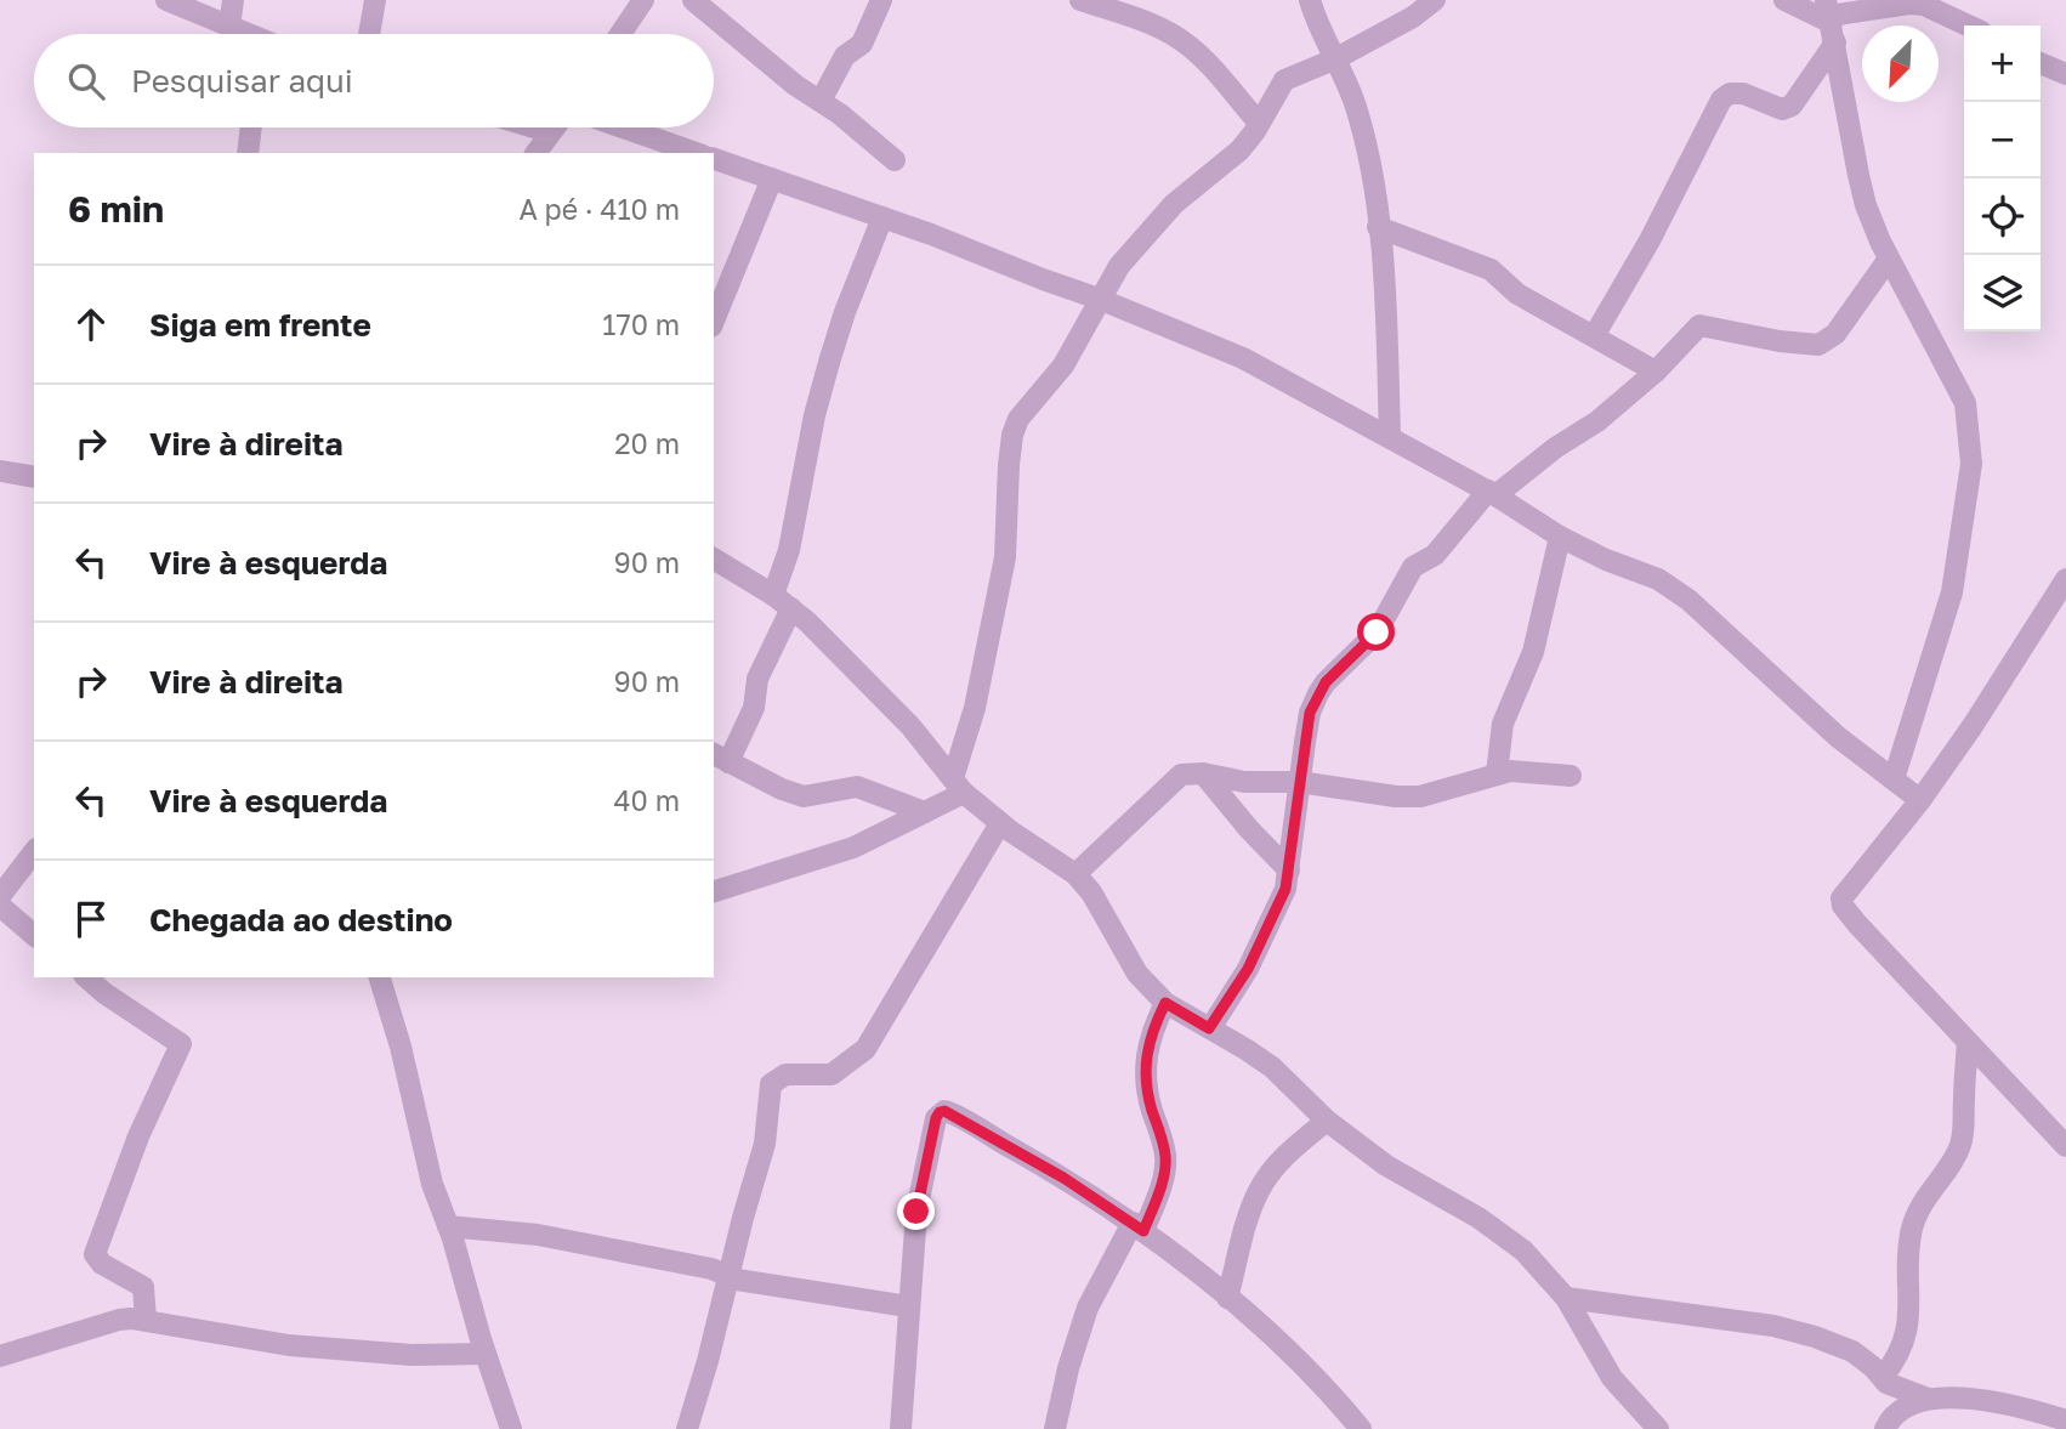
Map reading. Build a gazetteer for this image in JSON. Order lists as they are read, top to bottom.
{
  "north": "bottom left",
  "page": {
    "map_buttons": ["+", "−"],
    "search": "Pesquisar aqui",
    "heading": ["6 min", "A pé · 410 m"],
    "list": [
      ["Siga em frente", "170 m"],
      ["Vire à direita", "20 m"],
      ["Vire à esquerda", "90 m"],
      ["Vire à direita", "90 m"],
      ["Vire à esquerda", "40 m"],
      "Chegada ao destino"
    ]
  }
}
